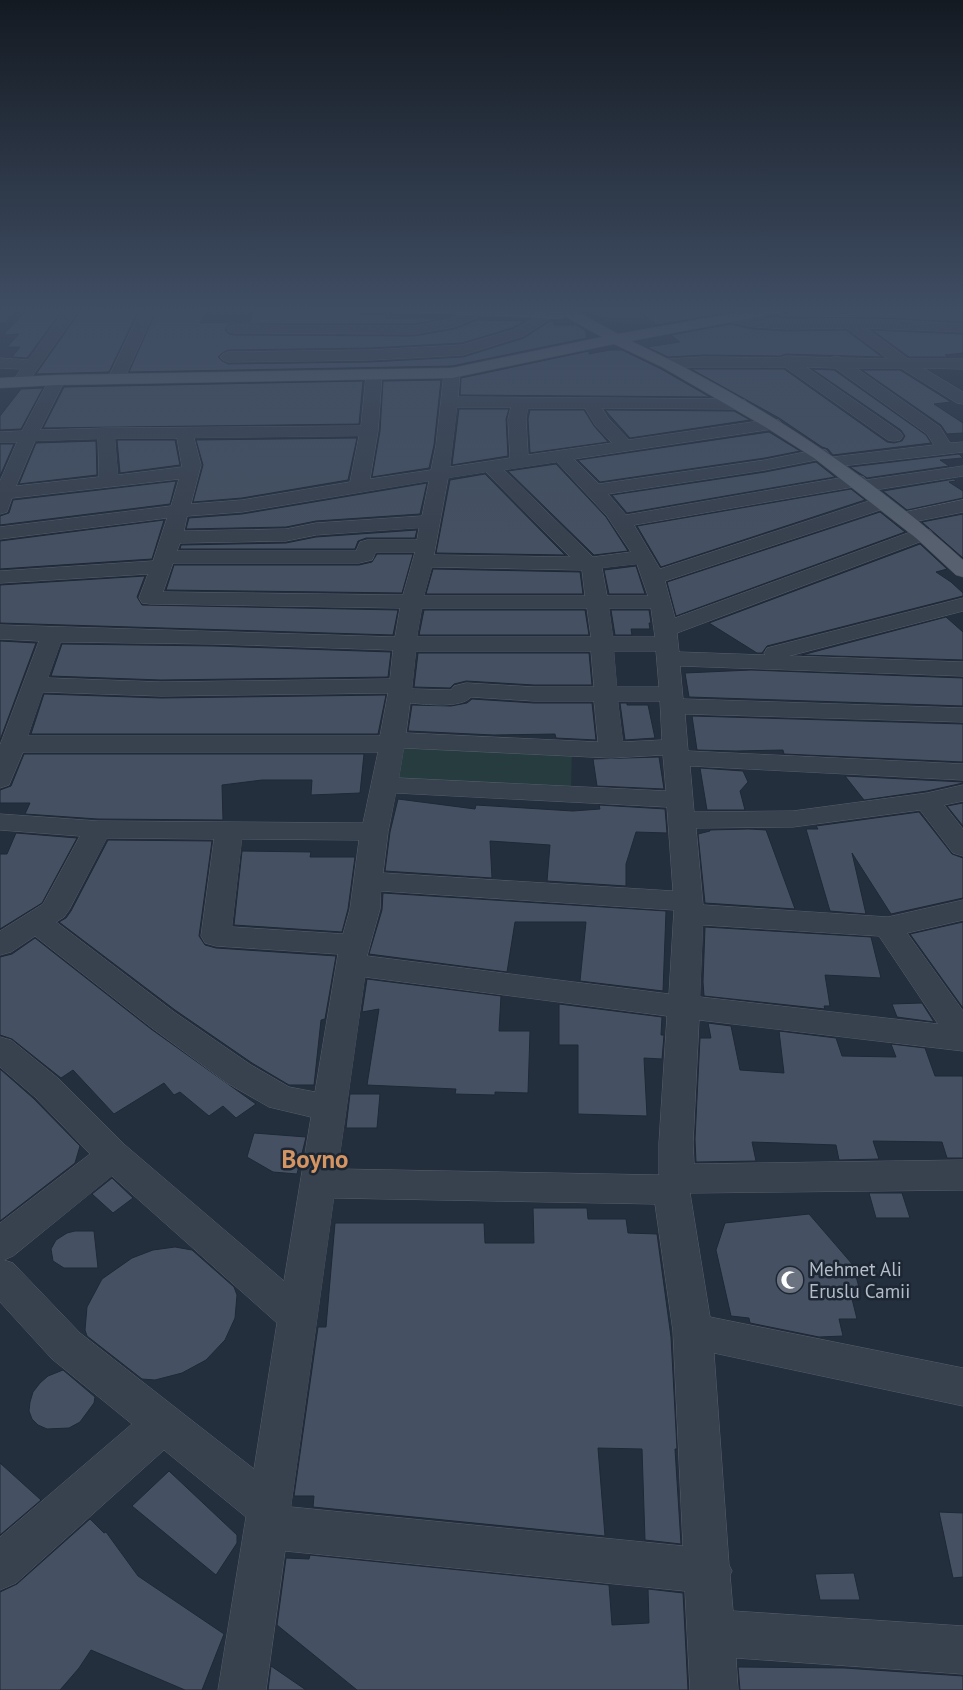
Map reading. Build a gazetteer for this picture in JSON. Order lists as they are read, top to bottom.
{
  "districts": ["Boyno"],
  "places": {
    "mosque": ["Mehmet Ali Eruslu Camii"]
  }
}
